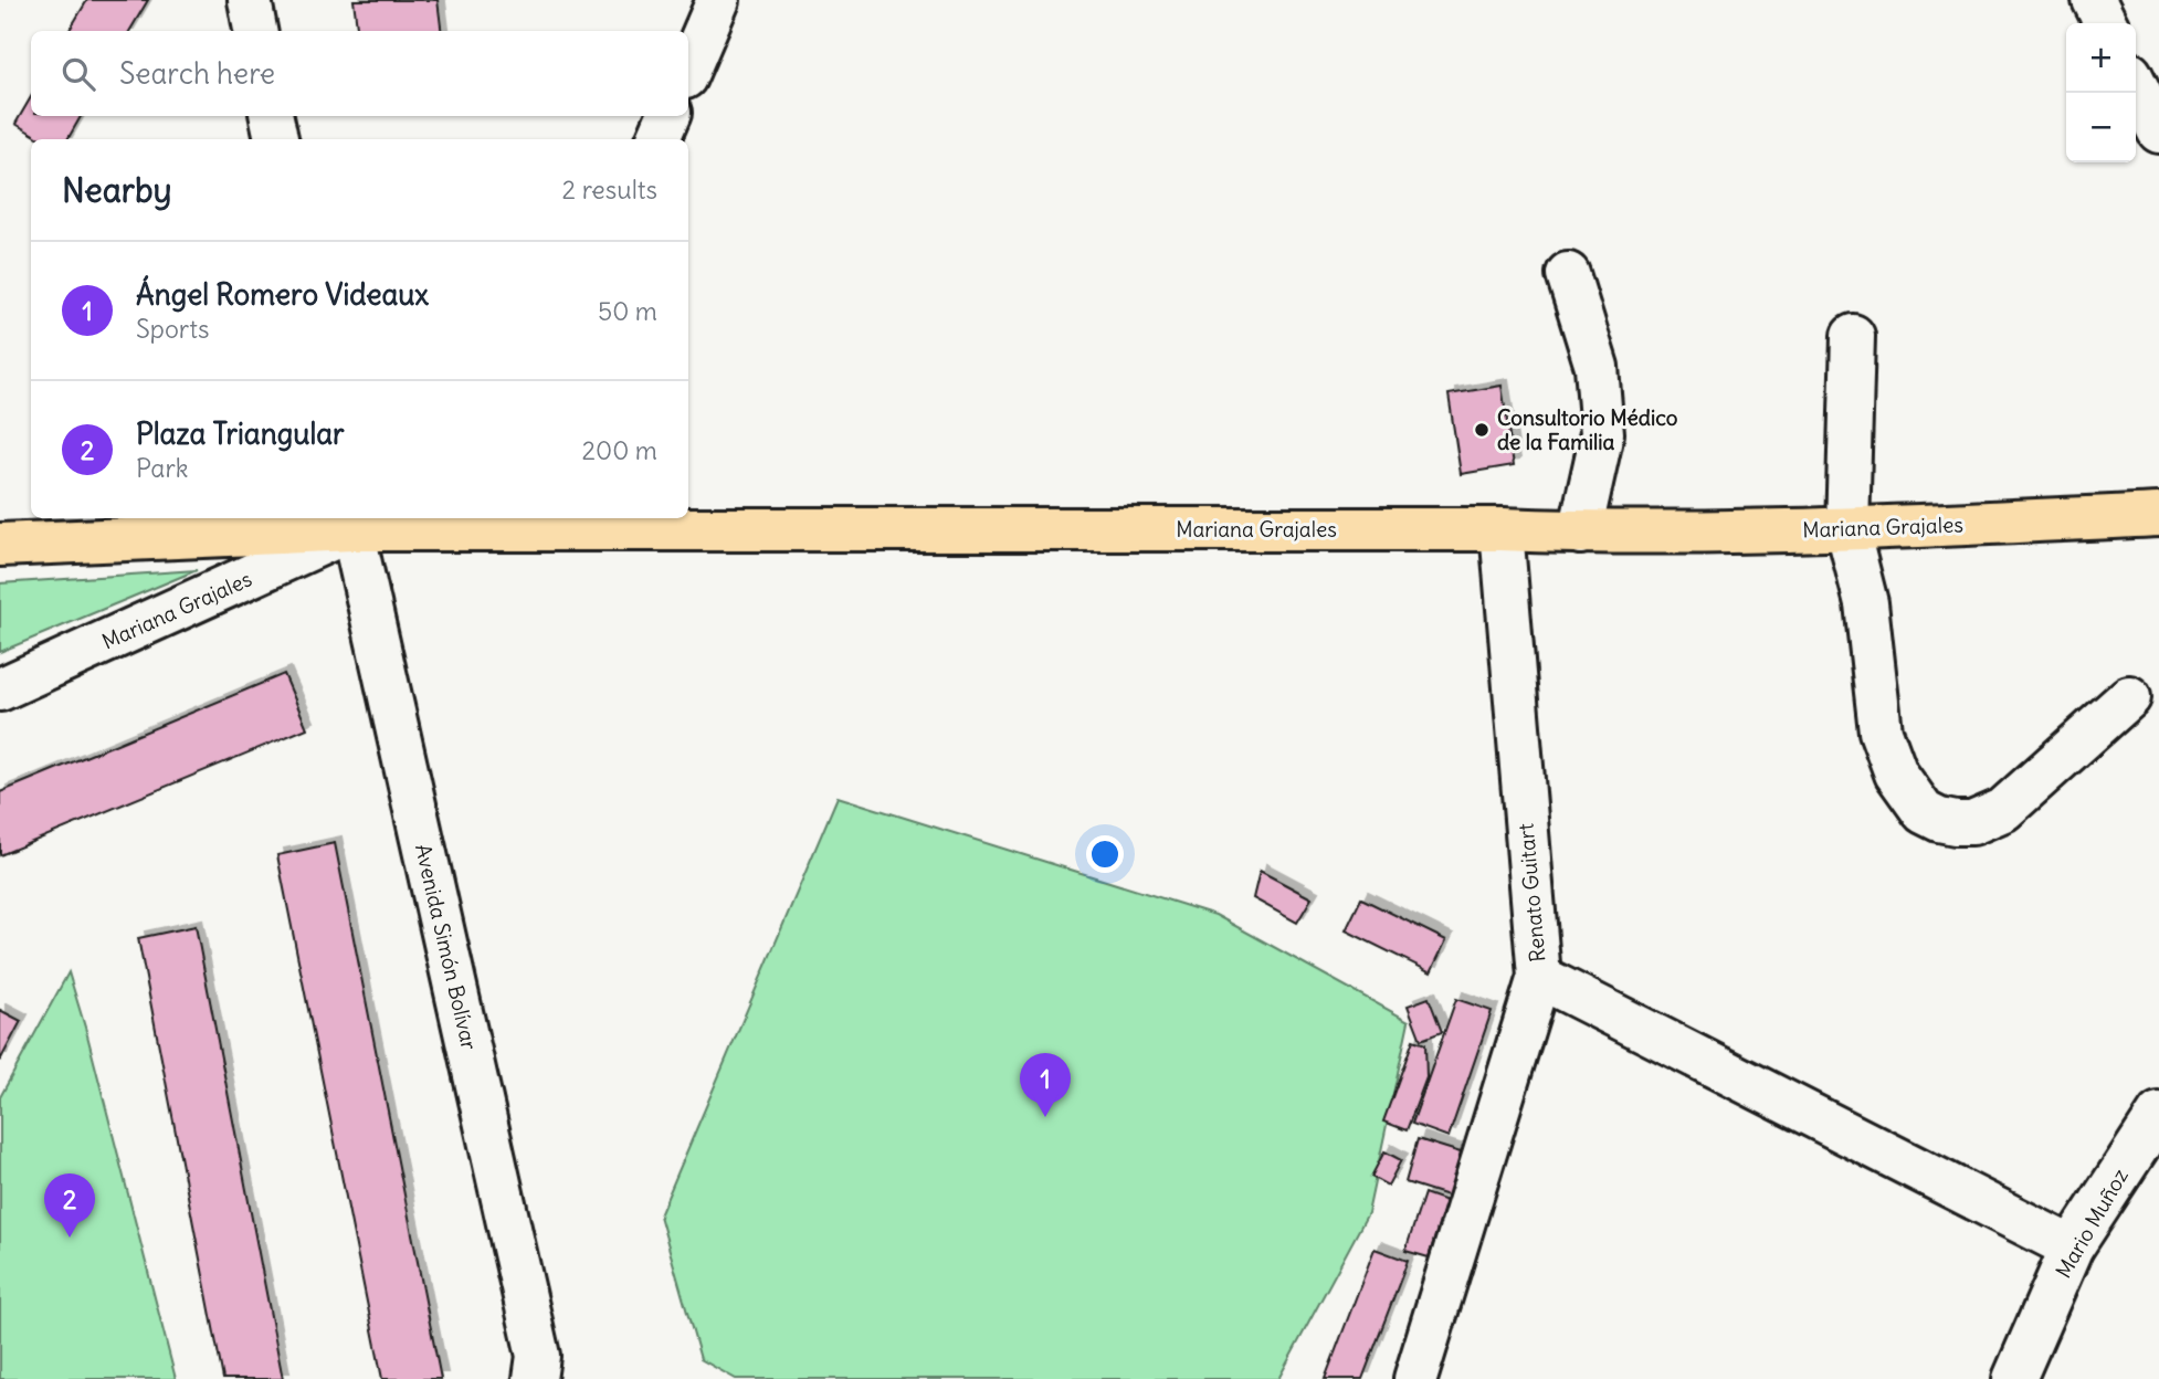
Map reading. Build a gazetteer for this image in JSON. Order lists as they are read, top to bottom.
{
  "streets": {
    "main road": ["Mariana Grajales"],
    "street": ["Renato Guitart", "Avenida Simón Bolívar", "Mario Muñoz"]
  },
  "crossings": [
    ["Mariana Grajales", "Renato Guitart"],
    ["Mariana Grajales", "Avenida Simón Bolívar"]
  ],
  "places": ["Consultorio Médico de la Familia"],
  "page": {
    "map_buttons": ["+", "−"],
    "search": "Search here",
    "heading": ["Nearby", "2 results"],
    "list": [
      {
        "mark": "1",
        "name": "Ángel Romero Videaux",
        "note": "Sports",
        "value": "50 m"
      },
      {
        "mark": "2",
        "name": "Plaza Triangular",
        "note": "Park",
        "value": "200 m"
      }
    ],
    "pins": ["1", "2"]
  }
}
